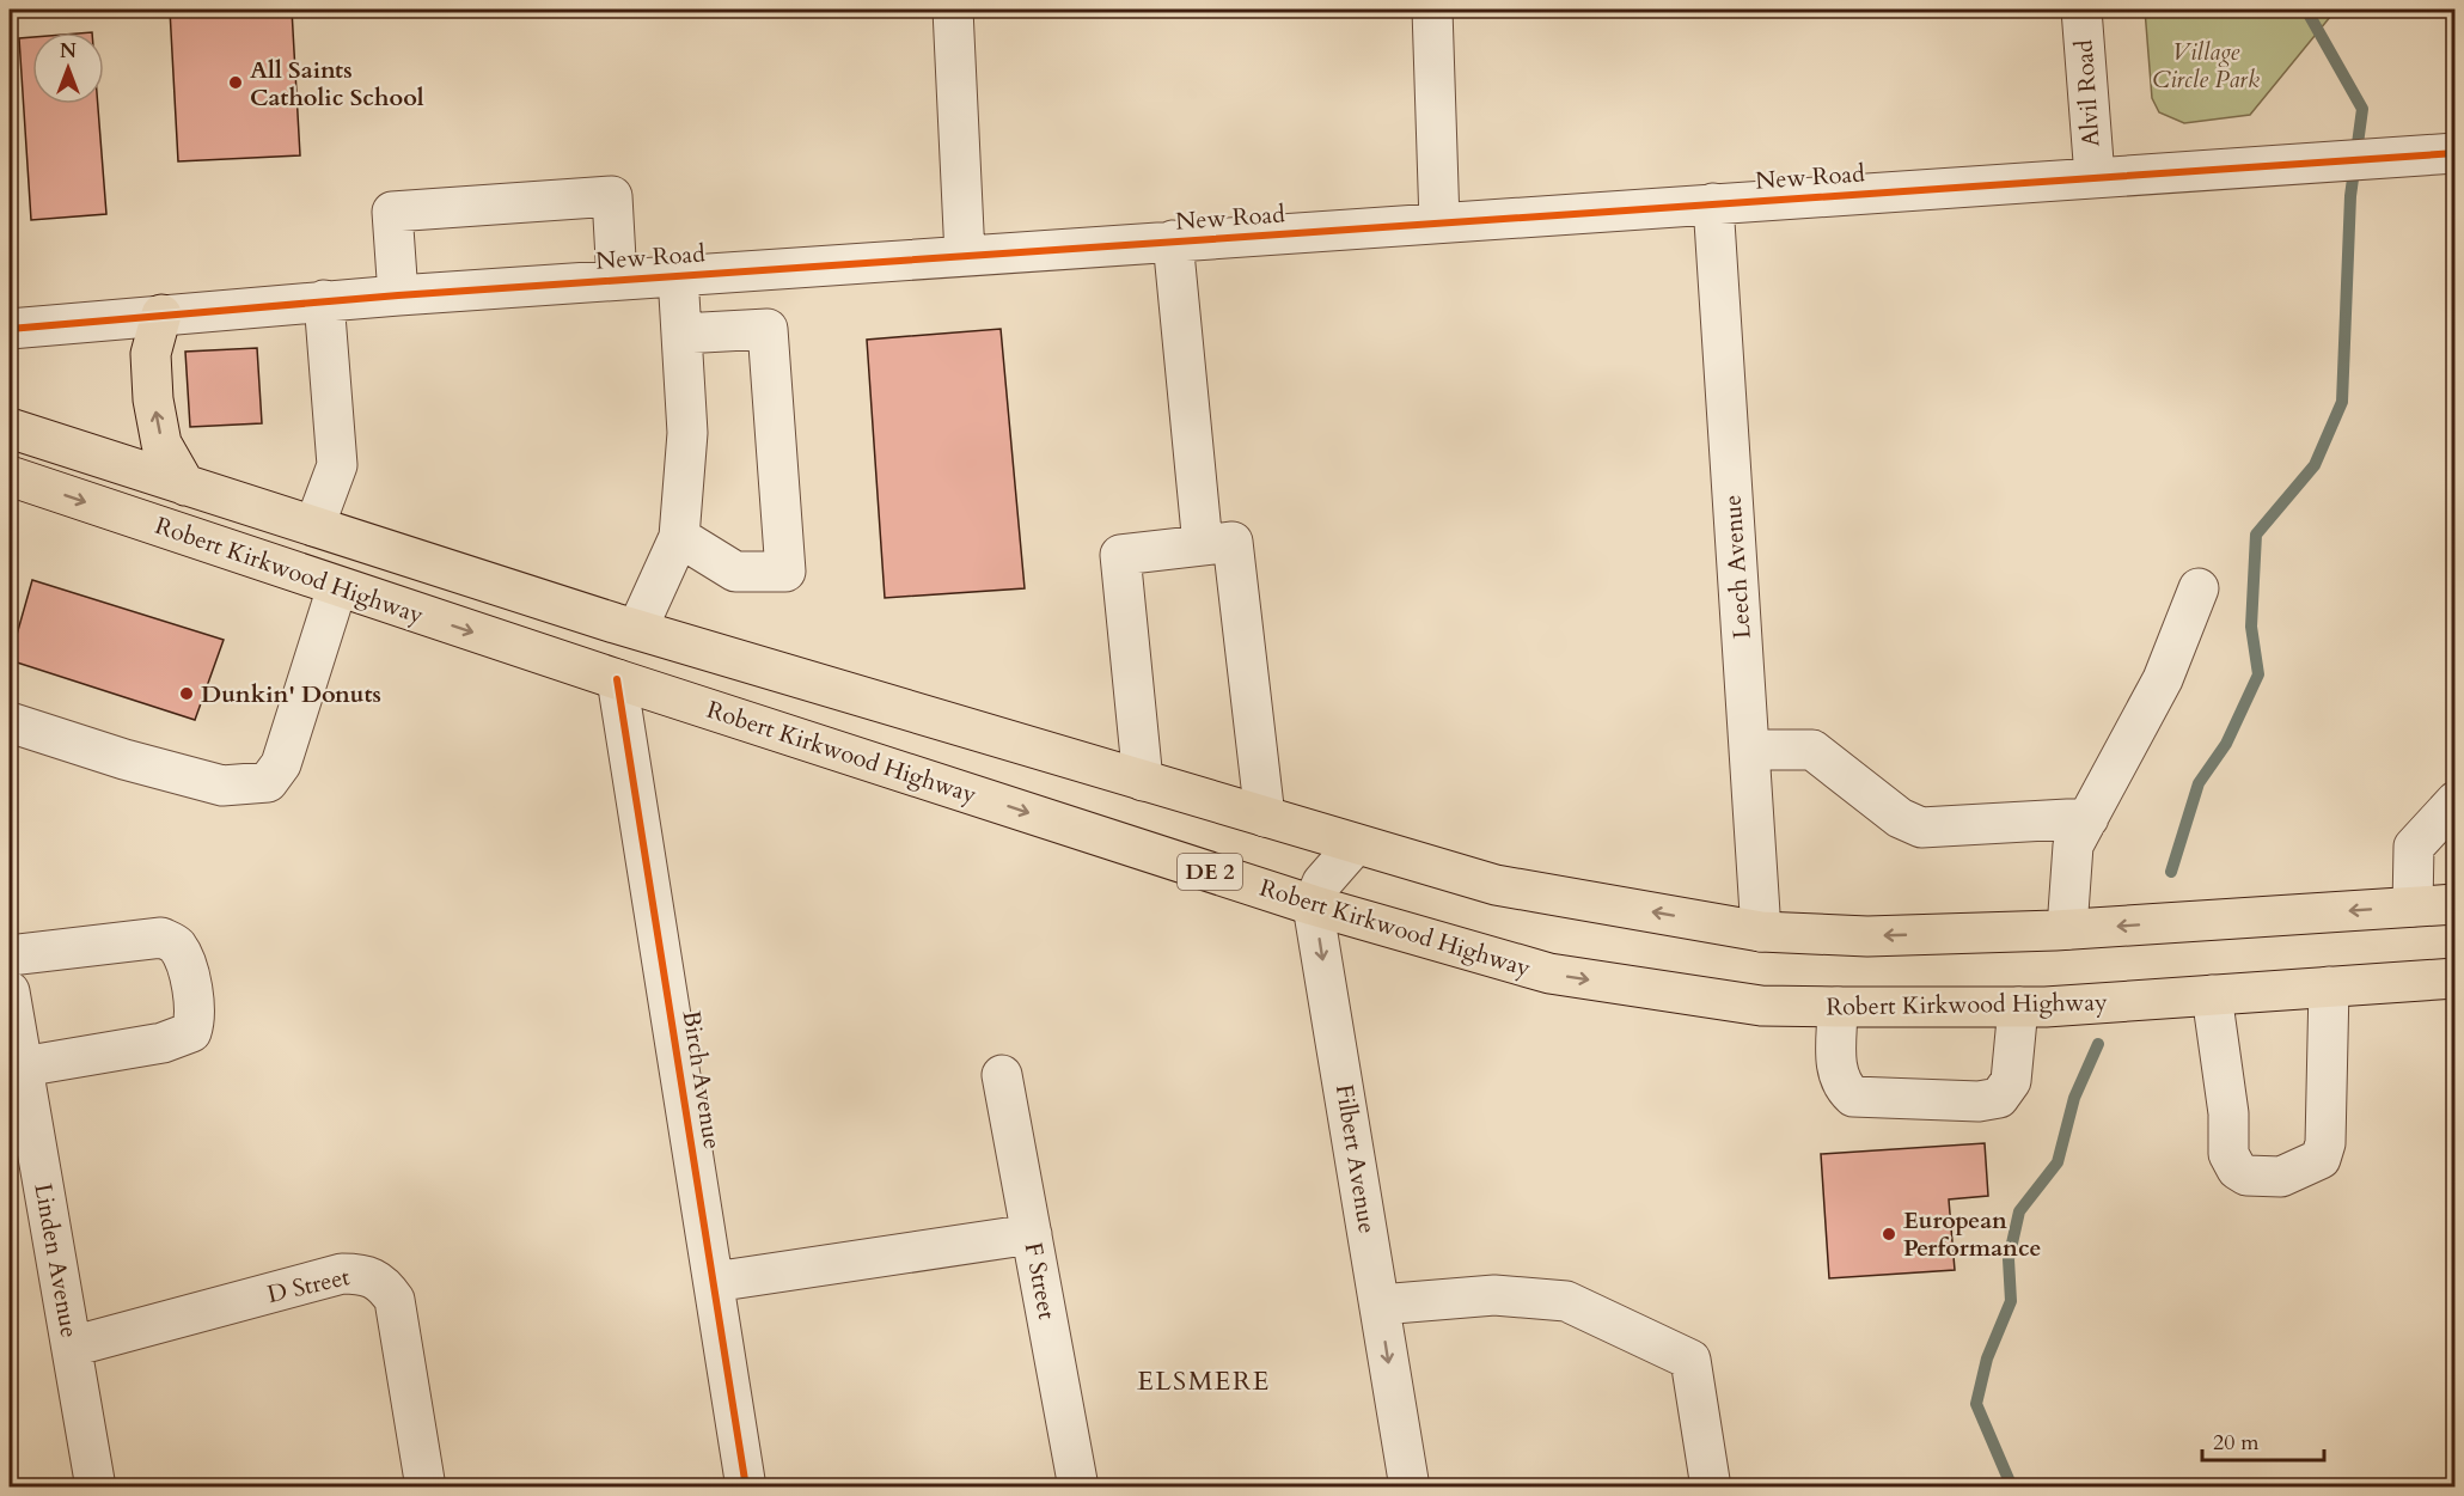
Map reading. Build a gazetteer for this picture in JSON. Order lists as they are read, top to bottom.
{
  "streets": {
    "main road": ["Robert Kirkwood Highway", "DE 2"],
    "street": [
      "Alvil Road",
      "New Road",
      "Leech Avenue",
      "Birch Avenue",
      "Filbert Avenue",
      "Linden Avenue",
      "F Street",
      "D Street"
    ]
  },
  "crossings": [
    ["Alvil Road", "New Road"],
    ["New Road", "Leech Avenue"],
    ["Leech Avenue", "Robert Kirkwood Highway"],
    ["Robert Kirkwood Highway", "Birch Avenue"],
    ["Robert Kirkwood Highway", "Filbert Avenue"],
    ["Linden Avenue", "D Street"]
  ],
  "one_way": ["Filbert Avenue"],
  "districts": ["ELSMERE"],
  "parks": ["Village Circle Park"],
  "places": ["All Saints Catholic School", "Dunkin' Donuts", "European Performance"],
  "scale_bar": "20 m",
  "north": "top"
}
